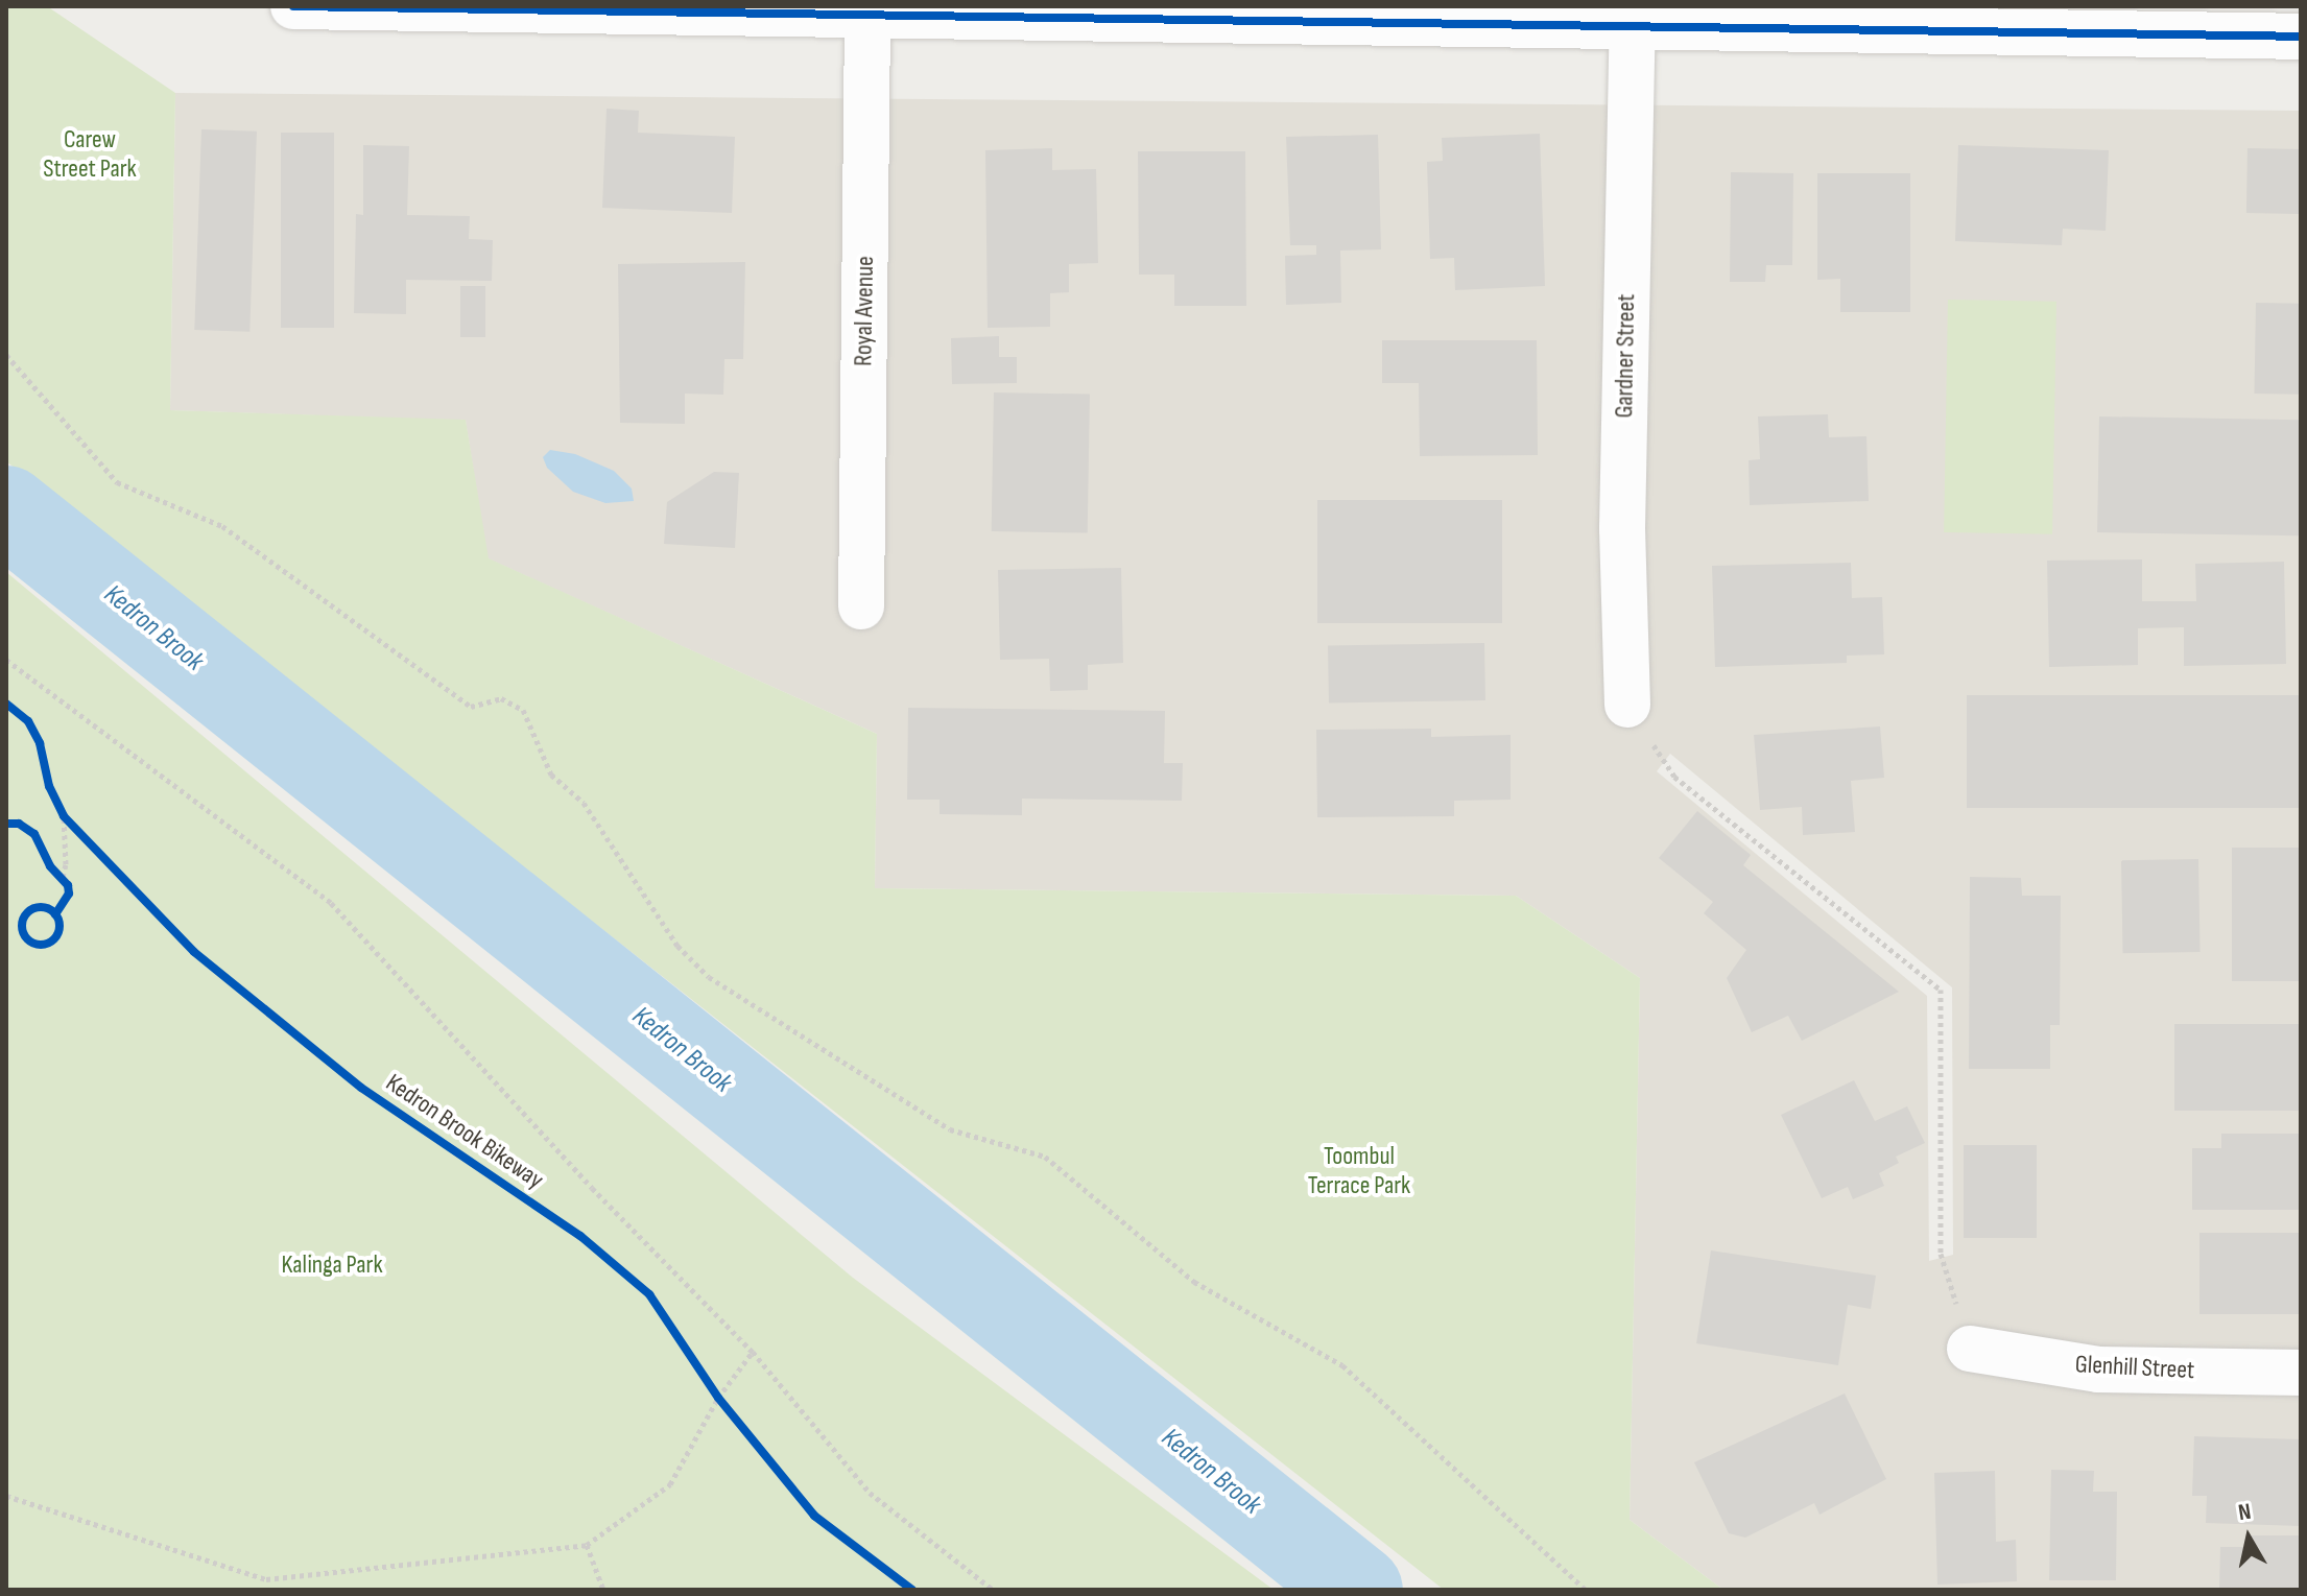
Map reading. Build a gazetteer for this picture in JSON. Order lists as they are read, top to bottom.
{
  "streets": {
    "street": ["Royal Avenue", "Gardner Street", "Glenhill Street"],
    "cycle path": ["Kedron Brook Bikeway"]
  },
  "water": ["Kedron Brook"],
  "parks": ["Carew Street Park", "Toombul Terrace Park", "Kalinga Park"],
  "north": "top"
}
